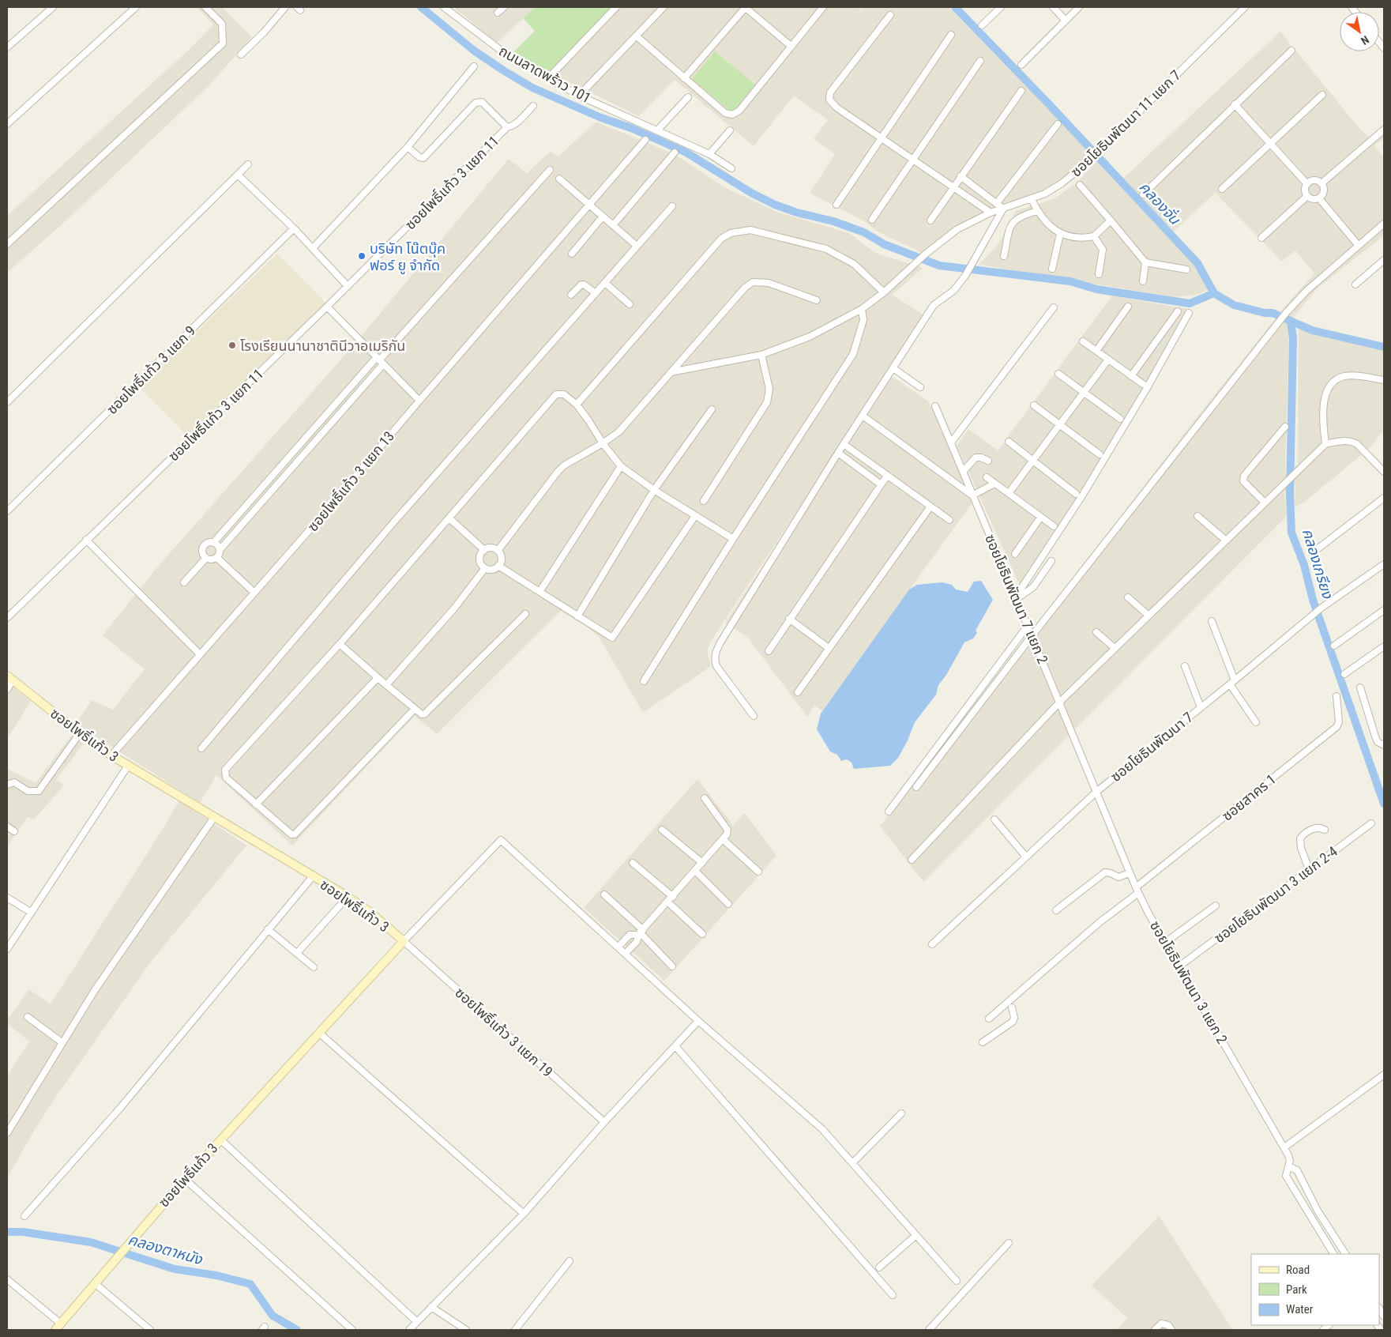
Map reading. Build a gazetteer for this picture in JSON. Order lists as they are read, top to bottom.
{
  "streets": {
    "street": [
      "ถนนลาดพร้าว 101",
      "ซอยโยธินพัฒนา 11 แยก 7",
      "ซอยโพธิ์แก้ว 3 แยก 11",
      "ซอยโพธิ์แก้ว 3 แยก 9",
      "ซอยโพธิ์แก้ว 3 แยก 13",
      "ซอยโยธินพัฒนา 7 แยก 2",
      "ซอยโพธิ์แก้ว 3",
      "ซอยโยธินพัฒนา 7",
      "ซอยสาคร 1",
      "ซอยโยธินพัฒนา 3 แยก 2-4",
      "ซอยโยธินพัฒนา 3 แยก 2",
      "ซอยโพธิ์แก้ว 3 แยก 19"
    ]
  },
  "crossings": [
    ["ซอยโพธิ์แก้ว 3 แยก 13", "ซอยโพธิ์แก้ว 3"],
    ["ซอยโยธินพัฒนา 7 แยก 2", "ซอยโยธินพัฒนา 7"],
    ["ซอยโยธินพัฒนา 7 แยก 2", "ซอยโยธินพัฒนา 3 แยก 2"],
    ["ซอยโพธิ์แก้ว 3", "ซอยโพธิ์แก้ว 3 แยก 19"],
    ["ซอยโยธินพัฒนา 7", "ซอยโยธินพัฒนา 3 แยก 2"],
    ["ซอยสาคร 1", "ซอยโยธินพัฒนา 3 แยก 2"],
    ["ซอยโยธินพัฒนา 3 แยก 2-4", "ซอยโยธินพัฒนา 3 แยก 2"]
  ],
  "water": ["คลองจั่น", "คลองเกรียง", "คลองตาหนัง"],
  "places": ["บริษัท โน๊ตบุ๊ค ฟอร์ ยู จำกัด", "โรงเรียนนานาชาตินีวาอเมริกัน"],
  "legend": ["Road", "Park", "Water"],
  "north": "bottom right"
}
